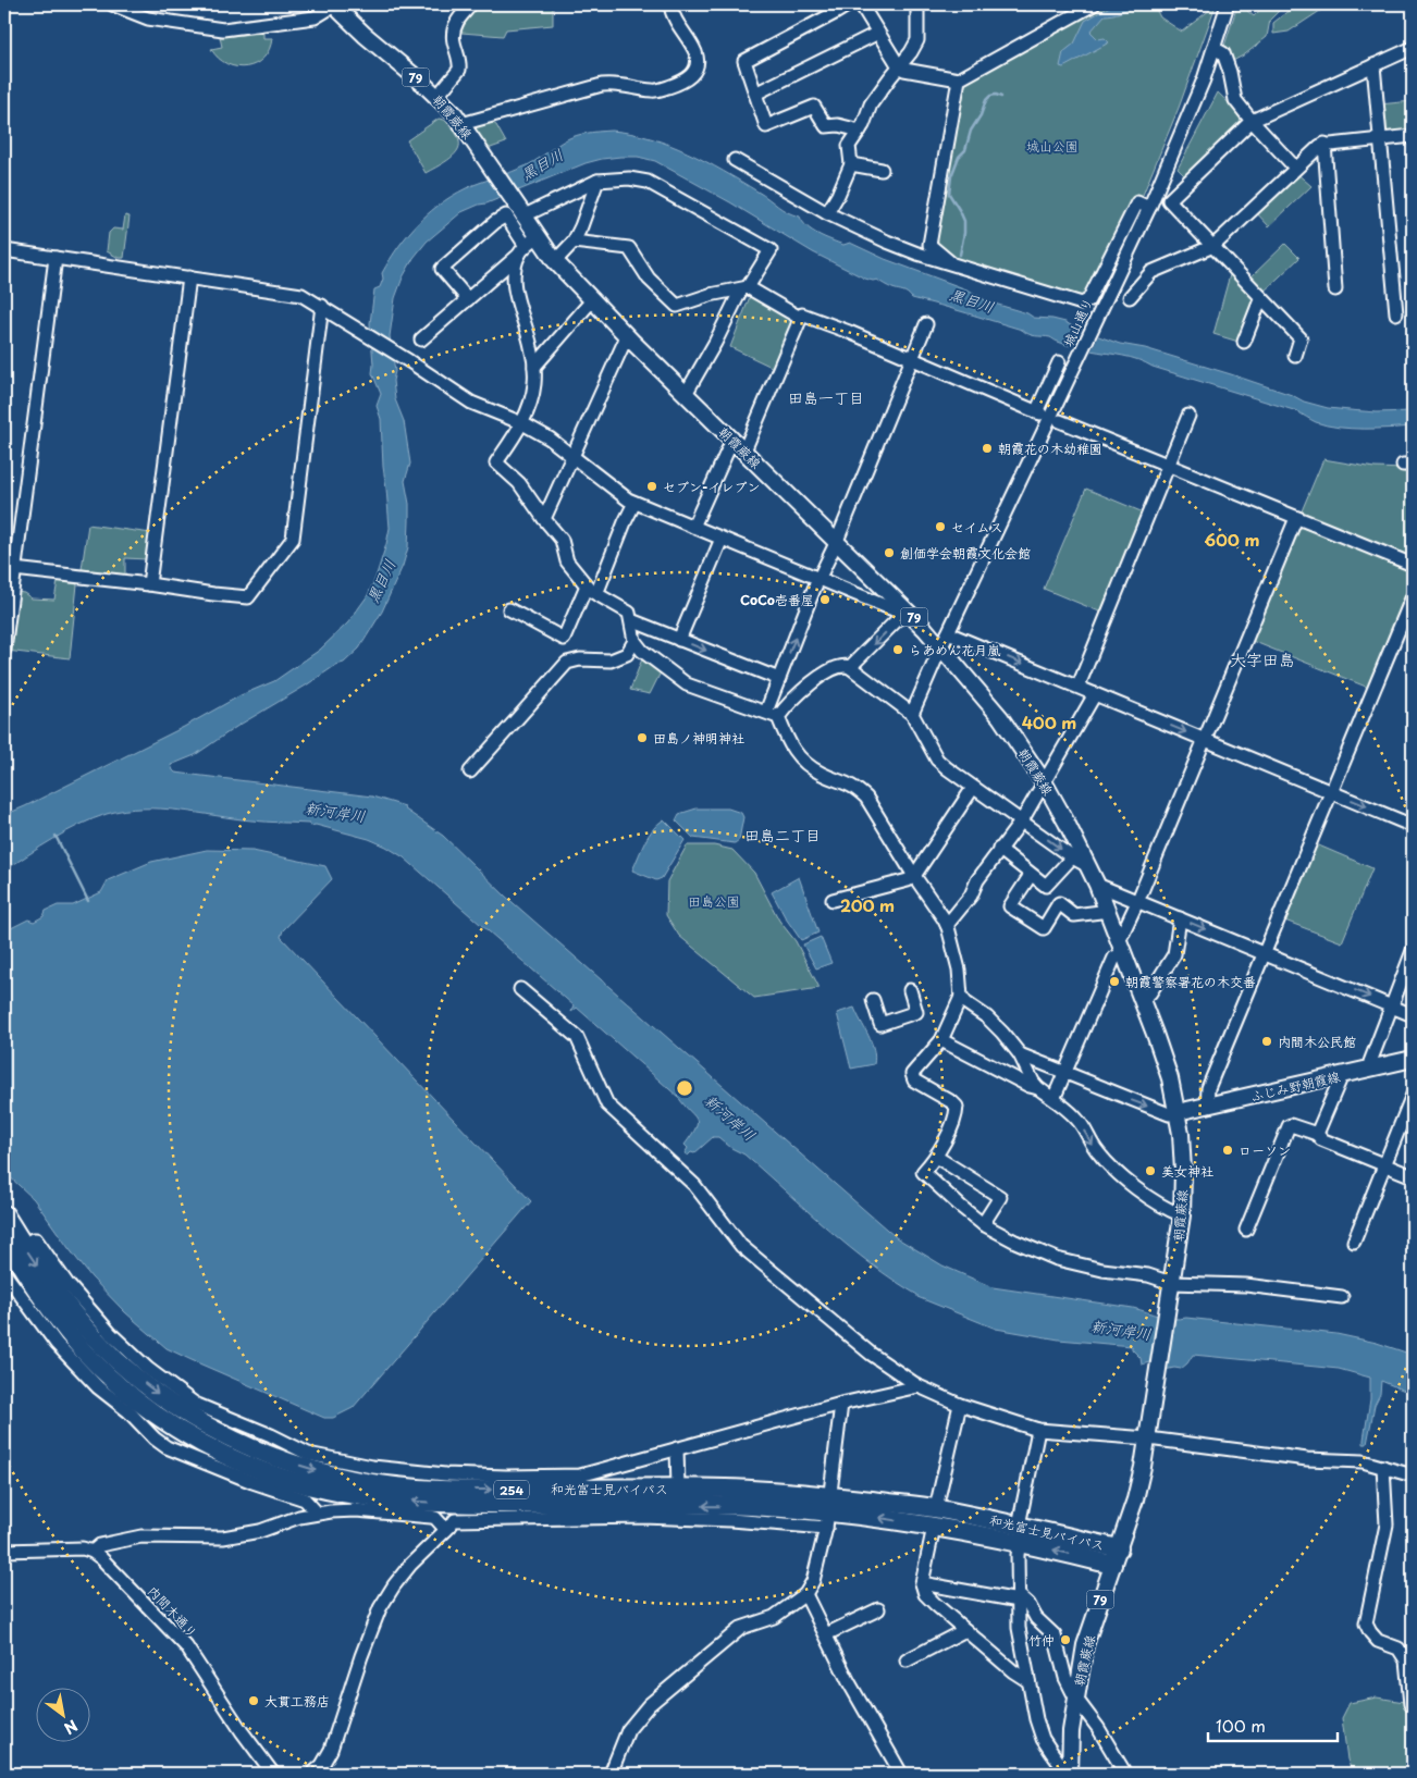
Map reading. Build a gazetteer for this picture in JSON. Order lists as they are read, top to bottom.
{
  "streets": {
    "highway": ["和光富士見バイパス", "254"],
    "main road": ["79", "朝霞蕨線", "ふじみ野朝霞線"],
    "street": ["城山通り", "内間木通り"]
  },
  "crossings": [
    ["朝霞蕨線", "城山通り"],
    ["朝霞蕨線", "ふじみ野朝霞線"],
    ["朝霞蕨線", "和光富士見バイパス"]
  ],
  "districts": ["田島一丁目", "大字田島", "田島二丁目"],
  "water": ["黒目川", "新河岸川"],
  "parks": ["城山公園", "田島公園"],
  "places": [
    "朝霞花の木幼稚園",
    "セブン-イレブン",
    "セイムス",
    "創価学会朝霞文化会館",
    "CoCo壱番屋",
    "らあめん花月嵐",
    "田島ノ神明神社",
    "朝霞警察署花の木交番",
    "内間木公民館",
    "ローソン",
    "美女神社",
    "竹仲",
    "大貫工務店"
  ],
  "scale_bar": "100 m",
  "north": "bottom right",
  "rings": ["600 m", "400 m", "200 m"]
}
